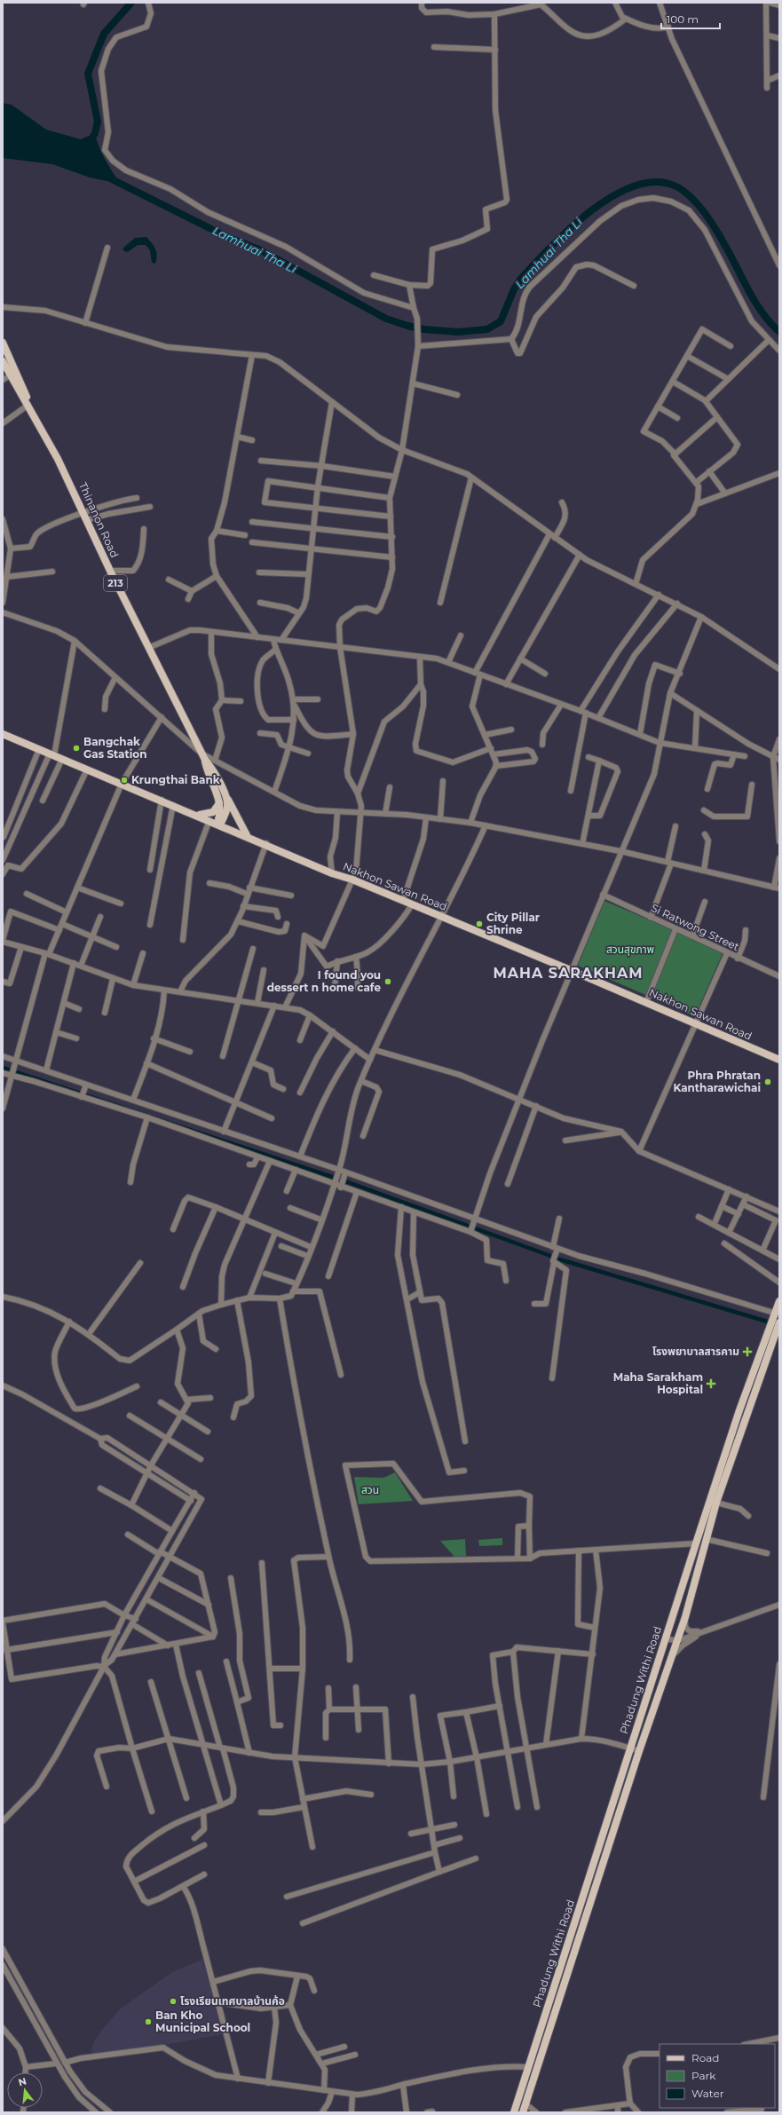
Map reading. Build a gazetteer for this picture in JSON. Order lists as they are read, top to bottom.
{
  "streets": {
    "main road": [
      "Thinanon Road",
      "213",
      "Nakhon Sawan Road",
      "Phadung Withi Road"
    ],
    "street": ["Si Ratwong Street"]
  },
  "crossings": [
    ["Thinanon Road", "Nakhon Sawan Road"]
  ],
  "districts": ["MAHA SARAKHAM"],
  "water": ["Lamhuai Tha Li"],
  "parks": ["สวนสุขภาพ", "สวน"],
  "places": {
    "other": [
      "Bangchak Gas Station",
      "Krungthai Bank",
      "City Pillar Shrine",
      "I found you dessert n home cafe",
      "Phra Phratan Kantharawichai",
      "โรงเรียนเทศบาลบ้านค้อ",
      "Ban Kho Municipal School"
    ],
    "health": ["โรงพยาบาลสารคาม", "Maha Sarakham Hospital"]
  },
  "legend": ["Road", "Park", "Water"],
  "scale_bar": "100 m",
  "north": "top"
}
